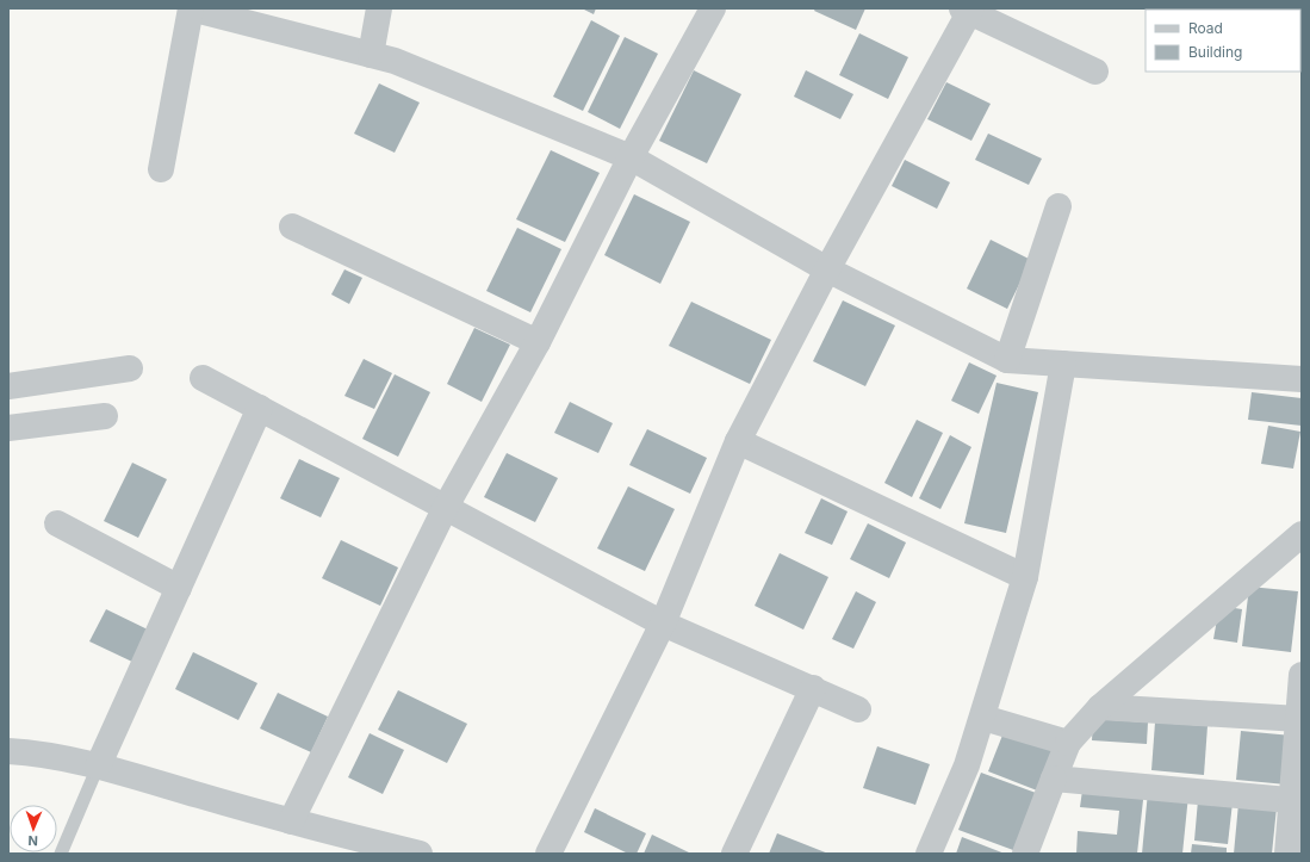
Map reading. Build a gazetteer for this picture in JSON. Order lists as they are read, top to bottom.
{
  "legend": ["Road", "Building"],
  "north": "bottom"
}
